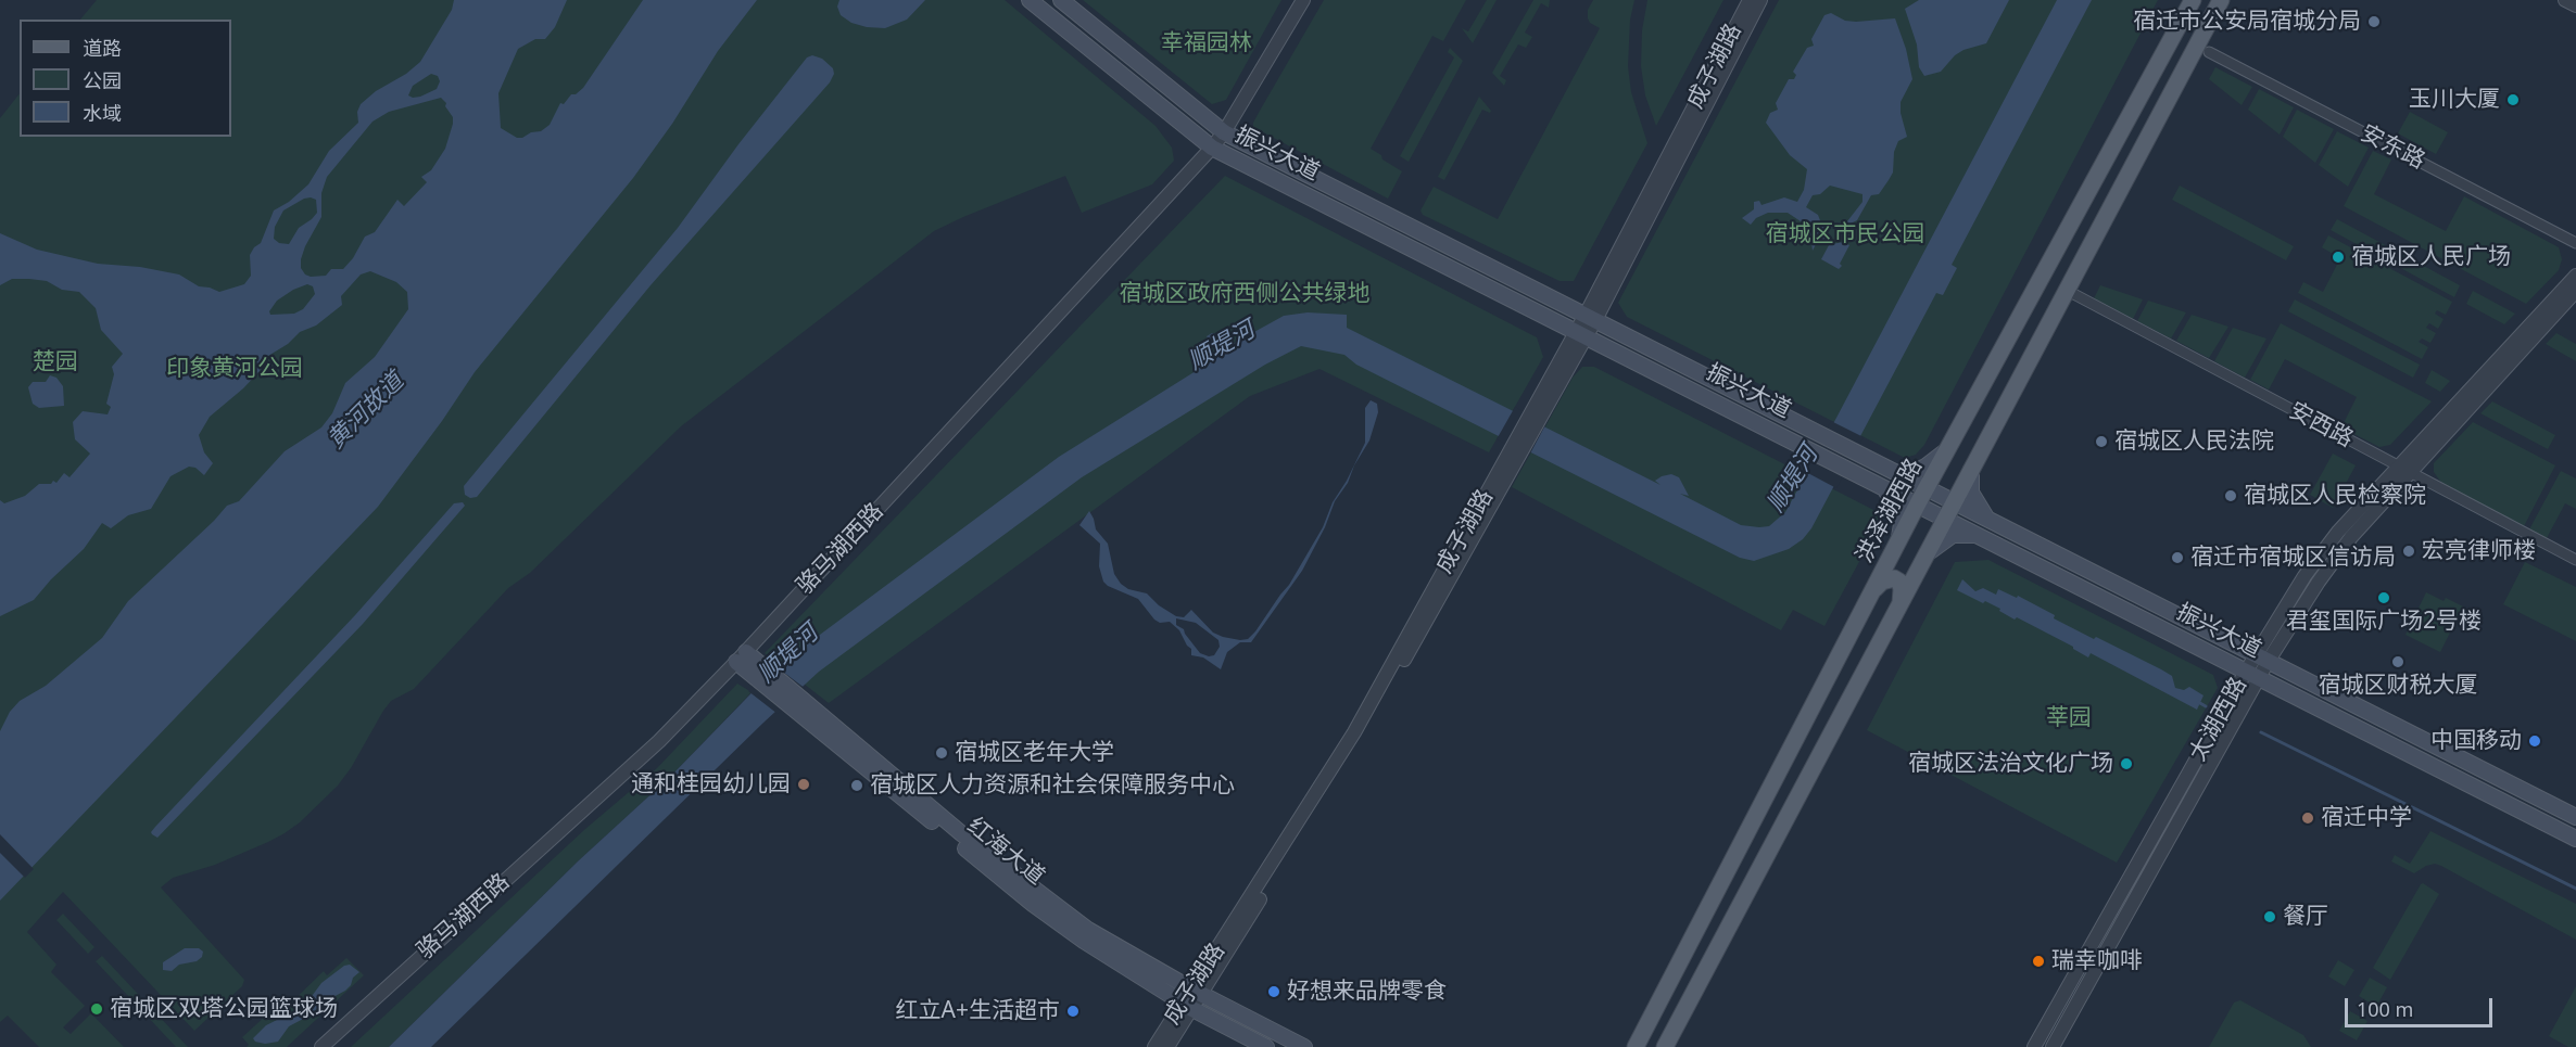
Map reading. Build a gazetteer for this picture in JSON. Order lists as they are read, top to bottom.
{
  "streets": {
    "main road": ["振兴大道", "洪泽湖西路", "红海大道"],
    "street": [
      "成子湖路",
      "安东路",
      "安西路",
      "骆马湖西路",
      "太湖西路"
    ]
  },
  "crossings": [
    ["成子湖路", "振兴大道"],
    ["成子湖路", "红海大道"],
    ["振兴大道", "洪泽湖西路"],
    ["振兴大道", "骆马湖西路"],
    ["振兴大道", "太湖西路"],
    ["安西路", "太湖西路"]
  ],
  "water": ["顺堤河", "黄河故道"],
  "parks": [
    "幸福园林",
    "宿城区市民公园",
    "宿城区政府西侧公共绿地",
    "楚园",
    "印象黄河公园",
    "莘园"
  ],
  "places": [
    "宿迁市公安局宿城分局",
    "玉川大厦",
    "宿城区人民广场",
    "宿城区人民法院",
    "宿城区人民检察院",
    "宏亮律师楼",
    "宿迁市宿城区信访局",
    "君玺国际广场2号楼",
    "宿城区财税大厦",
    "中国移动",
    "宿城区老年大学",
    "宿城区法治文化广场",
    "通和桂园幼儿园",
    "宿城区人力资源和社会保障服务中心",
    "宿迁中学",
    "餐厅",
    "瑞幸咖啡",
    "好想来品牌零食",
    "宿城区双塔公园篮球场",
    "红立A+生活超市"
  ],
  "legend": ["道路", "公园", "水域"],
  "scale_bar": "100 m"
}
